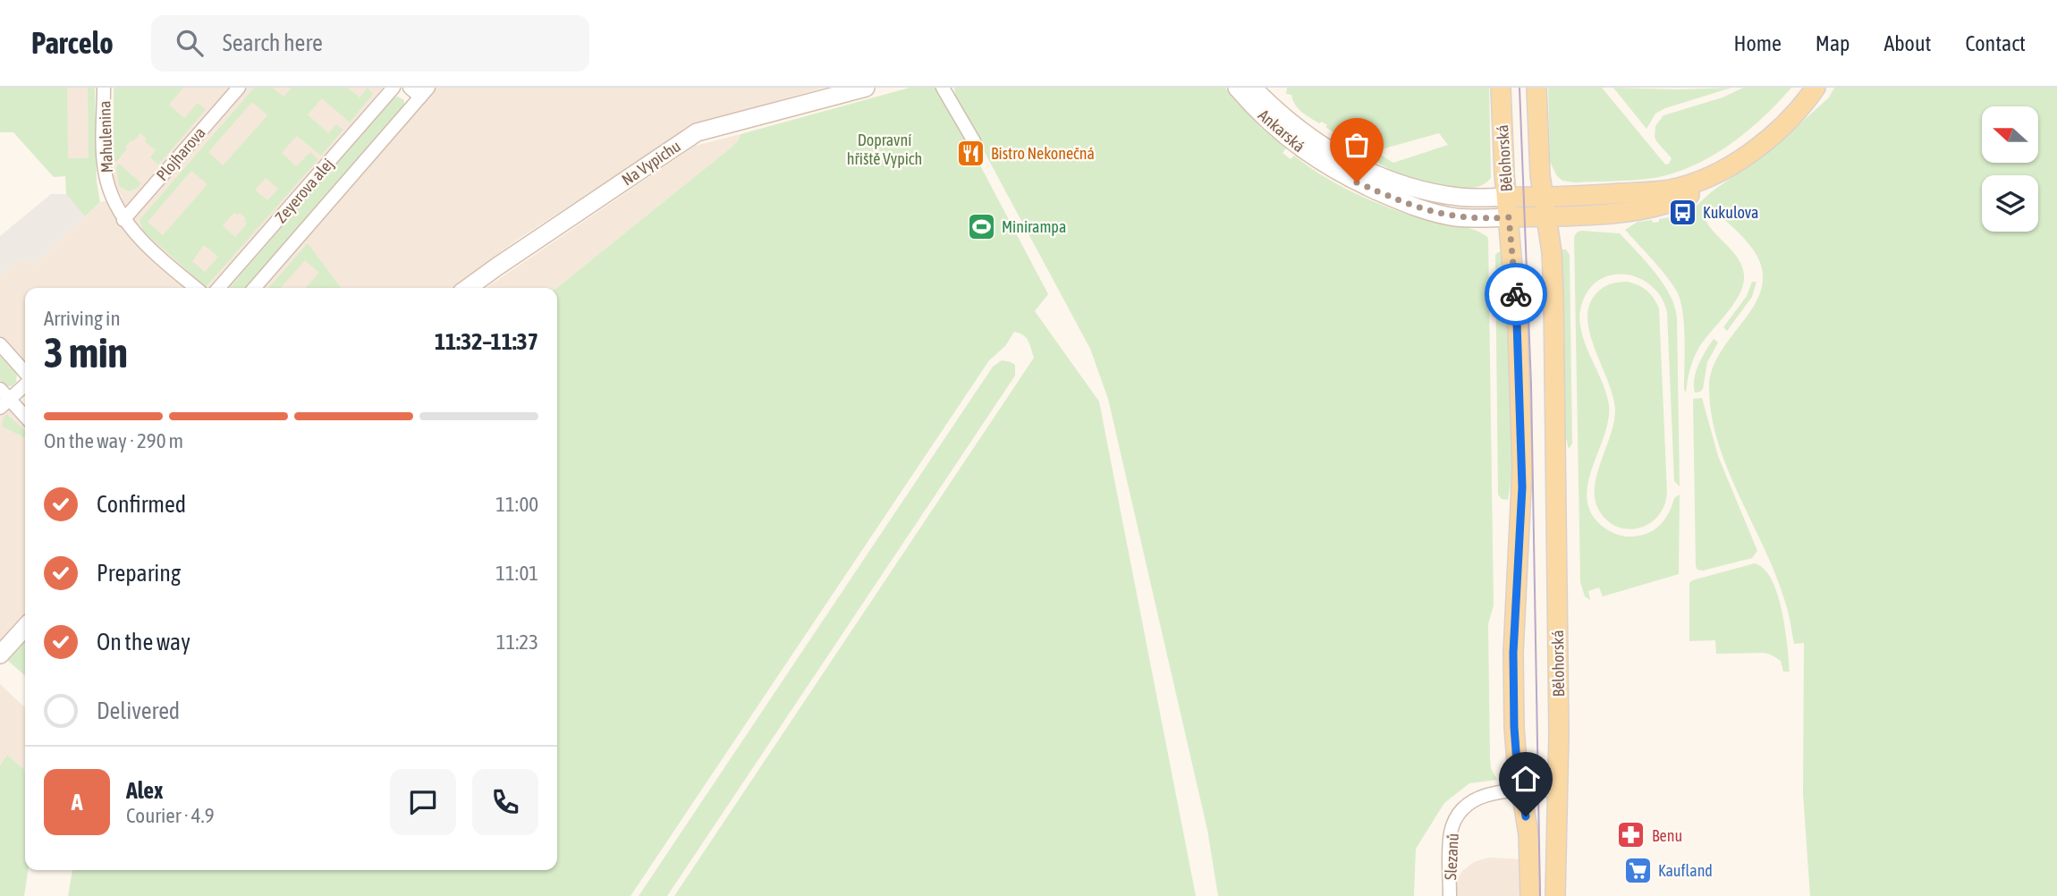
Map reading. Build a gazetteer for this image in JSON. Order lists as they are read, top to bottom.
{
  "streets": {
    "main road": ["Bělohorská"],
    "street": [
      "Ankarská",
      "Mahulenina",
      "Plojharova",
      "Na Vypichu",
      "Zeyerova alej",
      "Slezanů"
    ]
  },
  "crossings": [
    ["Ankarská", "Bělohorská"],
    ["Mahulenina", "Plojharova"],
    ["Bělohorská", "Slezanů"]
  ],
  "parks": ["Dopravní hřiště Vypich"],
  "places": {
    "restaurant": ["Bistro Nekonečná"],
    "bus stop": ["Kukulova"],
    "sports": ["Minirampa"],
    "pharmacy": ["Benu"],
    "supermarket": ["Kaufland"]
  },
  "north": "left",
  "page": {
    "header": "Parcelo",
    "search": "Search here",
    "nav": [
      "Home",
      "Map",
      "About",
      "Contact"
    ],
    "heading": ["3 min", "Arriving in", "11:32–11:37"],
    "panel": ["Alex", "Courier · 4.9"],
    "bar": "On the way · 290 m",
    "list": [
      ["Confirmed", "11:00"],
      ["Preparing", "11:01"],
      ["On the way", "11:23"],
      "Delivered"
    ],
    "round": "A"
  }
}
